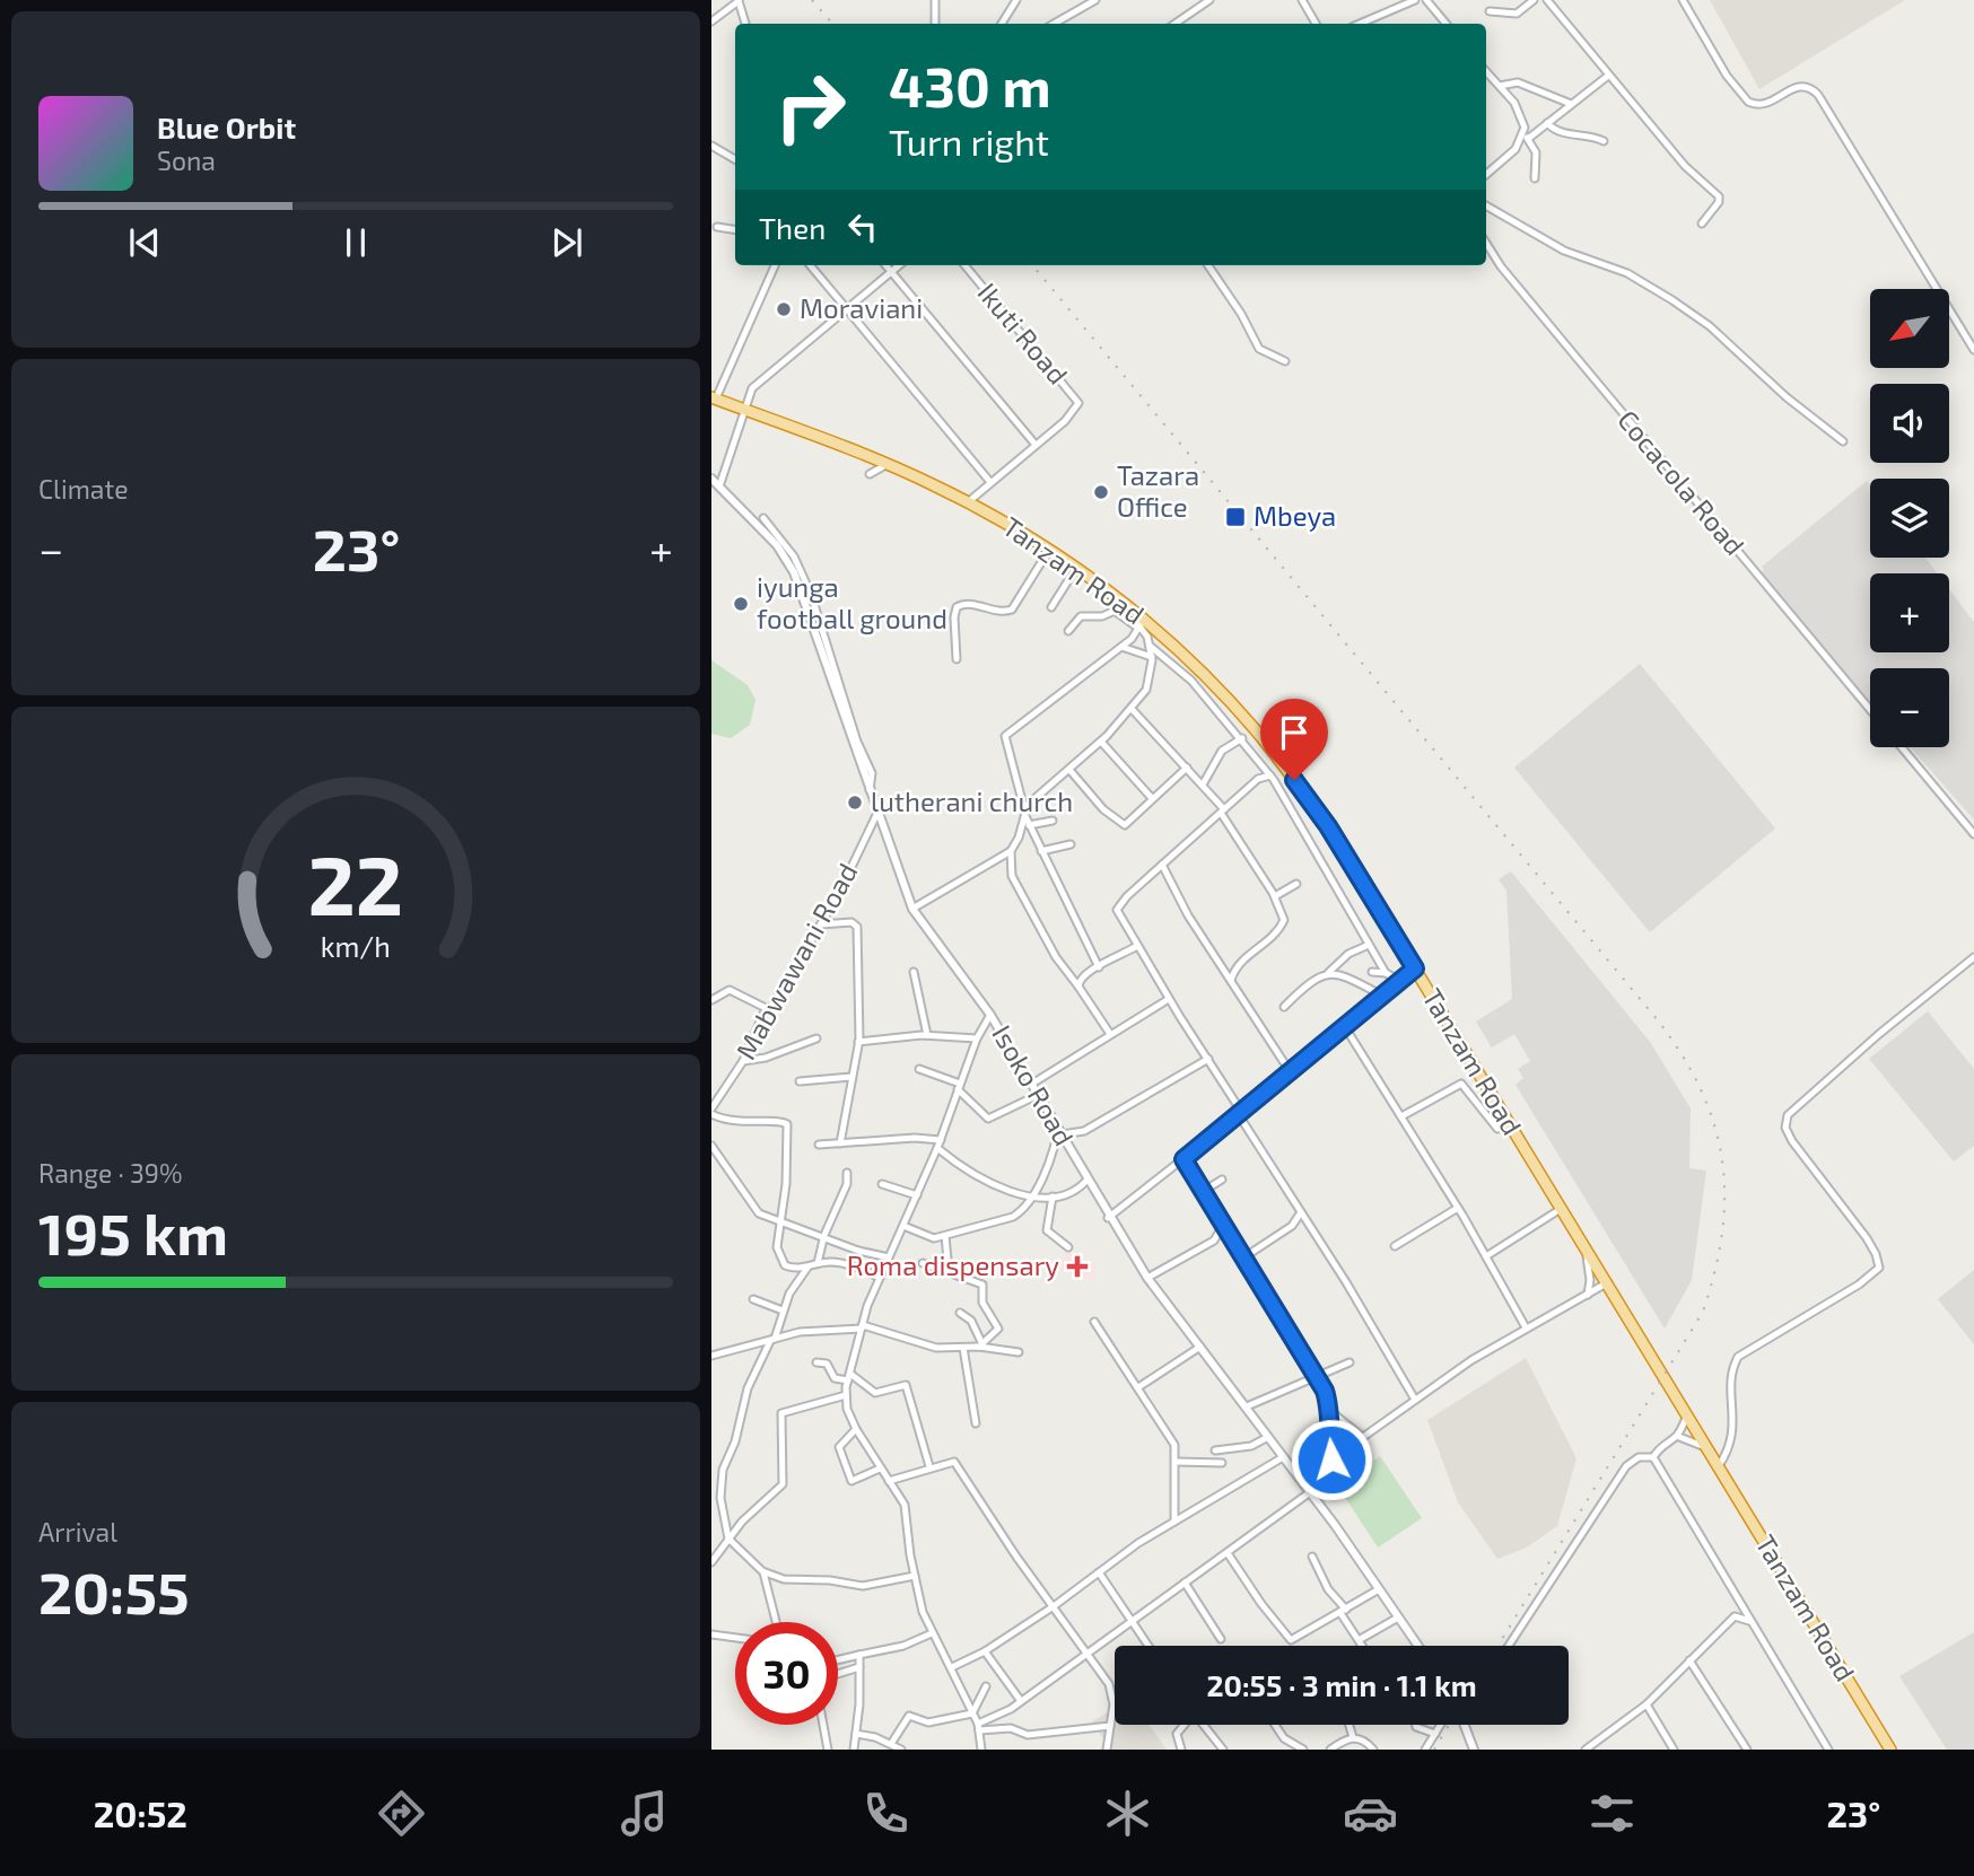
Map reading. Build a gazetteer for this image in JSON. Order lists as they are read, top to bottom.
{
  "streets": {
    "highway": ["Tanzam Road"],
    "street": [
      "Ikuti Road",
      "Cocacola Road",
      "Mabwawani Road",
      "Isoko Road"
    ]
  },
  "crossings": [
    ["Ikuti Road", "Tanzam Road"],
    ["Mabwawani Road", "Isoko Road"]
  ],
  "places": {
    "other": [
      "Moraviani",
      "Tazara Office",
      "iyunga football ground",
      "lutherani church"
    ],
    "transit": ["Mbeya"],
    "health": ["Roma dispensary"]
  },
  "north": "bottom left",
  "page": {
    "turn": ["430 m", "Turn right"],
    "song": ["Blue Orbit", "Sona"],
    "then": "Then",
    "map_buttons": ["+", "−"],
    "tile": [
      "Climate",
      ["Range · 39%", "195 km"],
      ["Arrival", "20:55"]
    ],
    "heat": ["−", "23°", "+"],
    "limit": "30",
    "trip": "20:55 · 3 min · 1.1 km",
    "tabs": ["20:52", "23°"],
    "gauge": ["22", "km/h"]
  }
}
